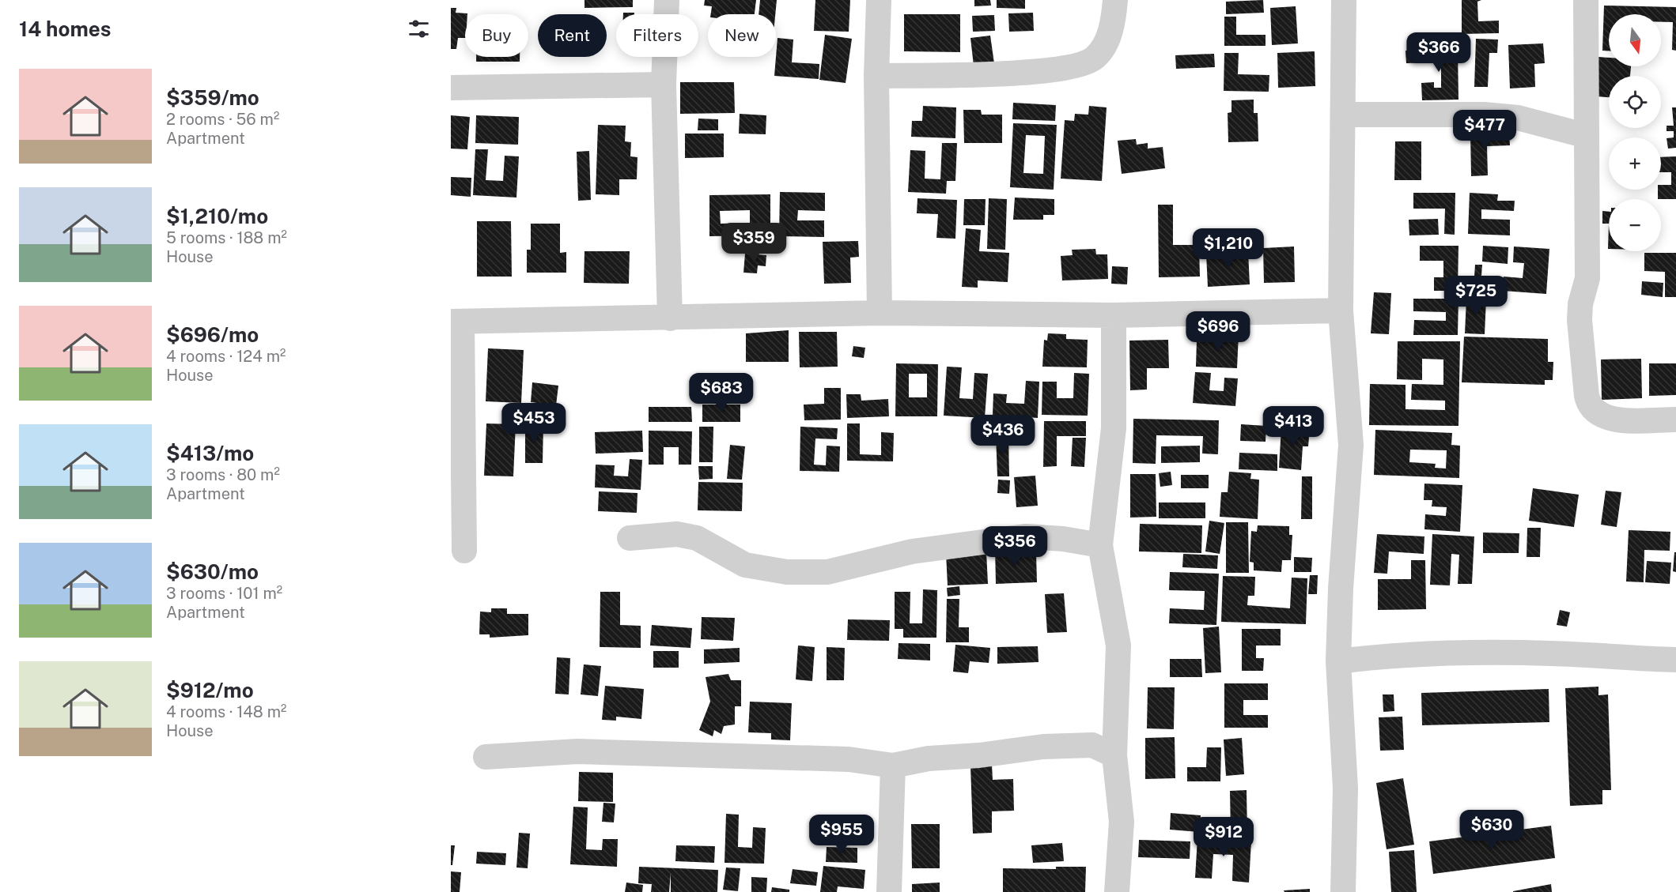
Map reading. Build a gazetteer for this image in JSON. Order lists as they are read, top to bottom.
{
  "north": "bottom",
  "page": {
    "heading": "14 homes",
    "map_buttons": ["+", "−"],
    "chip": [
      "Buy",
      "Rent",
      "Filters",
      "New"
    ],
    "price": [
      "$366",
      "$477",
      "$359",
      "$1,210",
      "$725",
      "$696",
      "$683",
      "$453",
      "$413",
      "$436",
      "$356",
      "$630",
      "$955",
      "$912"
    ],
    "list": [
      {
        "name": "$359/mo",
        "note": "2 rooms · 56 m² · Apartment"
      },
      {
        "name": "$1,210/mo",
        "note": "5 rooms · 188 m² · House"
      },
      {
        "name": "$696/mo",
        "note": "4 rooms · 124 m² · House"
      },
      {
        "name": "$413/mo",
        "note": "3 rooms · 80 m² · Apartment"
      },
      {
        "name": "$630/mo",
        "note": "3 rooms · 101 m² · Apartment"
      },
      {
        "name": "$912/mo",
        "note": "4 rooms · 148 m² · House"
      }
    ]
  }
}
